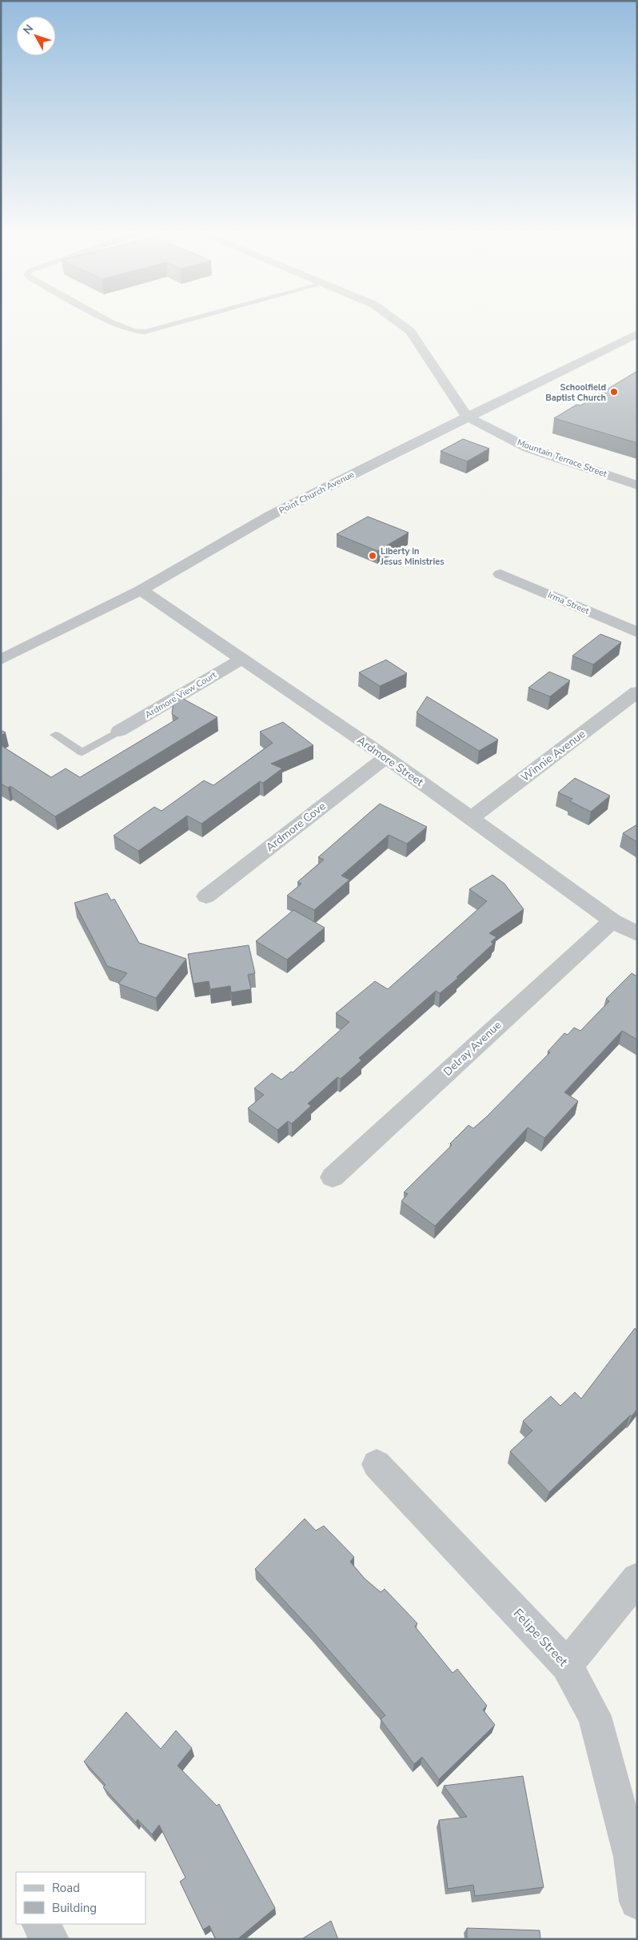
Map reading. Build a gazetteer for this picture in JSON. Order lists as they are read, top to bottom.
{
  "streets": {
    "street": [
      "Mountain Terrace Street",
      "Point Church Avenue",
      "Irma Street",
      "Ardmore View Court",
      "Winnie Avenue",
      "Ardmore Street",
      "Ardmore Cove",
      "Delray Avenue",
      "Felipe Street"
    ]
  },
  "crossings": [
    ["Mountain Terrace Street", "Point Church Avenue"],
    ["Point Church Avenue", "Ardmore Street"],
    ["Ardmore View Court", "Ardmore Street"],
    ["Winnie Avenue", "Ardmore Street"],
    ["Ardmore Street", "Ardmore Cove"],
    ["Ardmore Street", "Delray Avenue"]
  ],
  "places": ["Schoolfield Baptist Church", "Liberty in Jesus Ministries"],
  "legend": ["Road", "Building"],
  "north": "top left"
}
